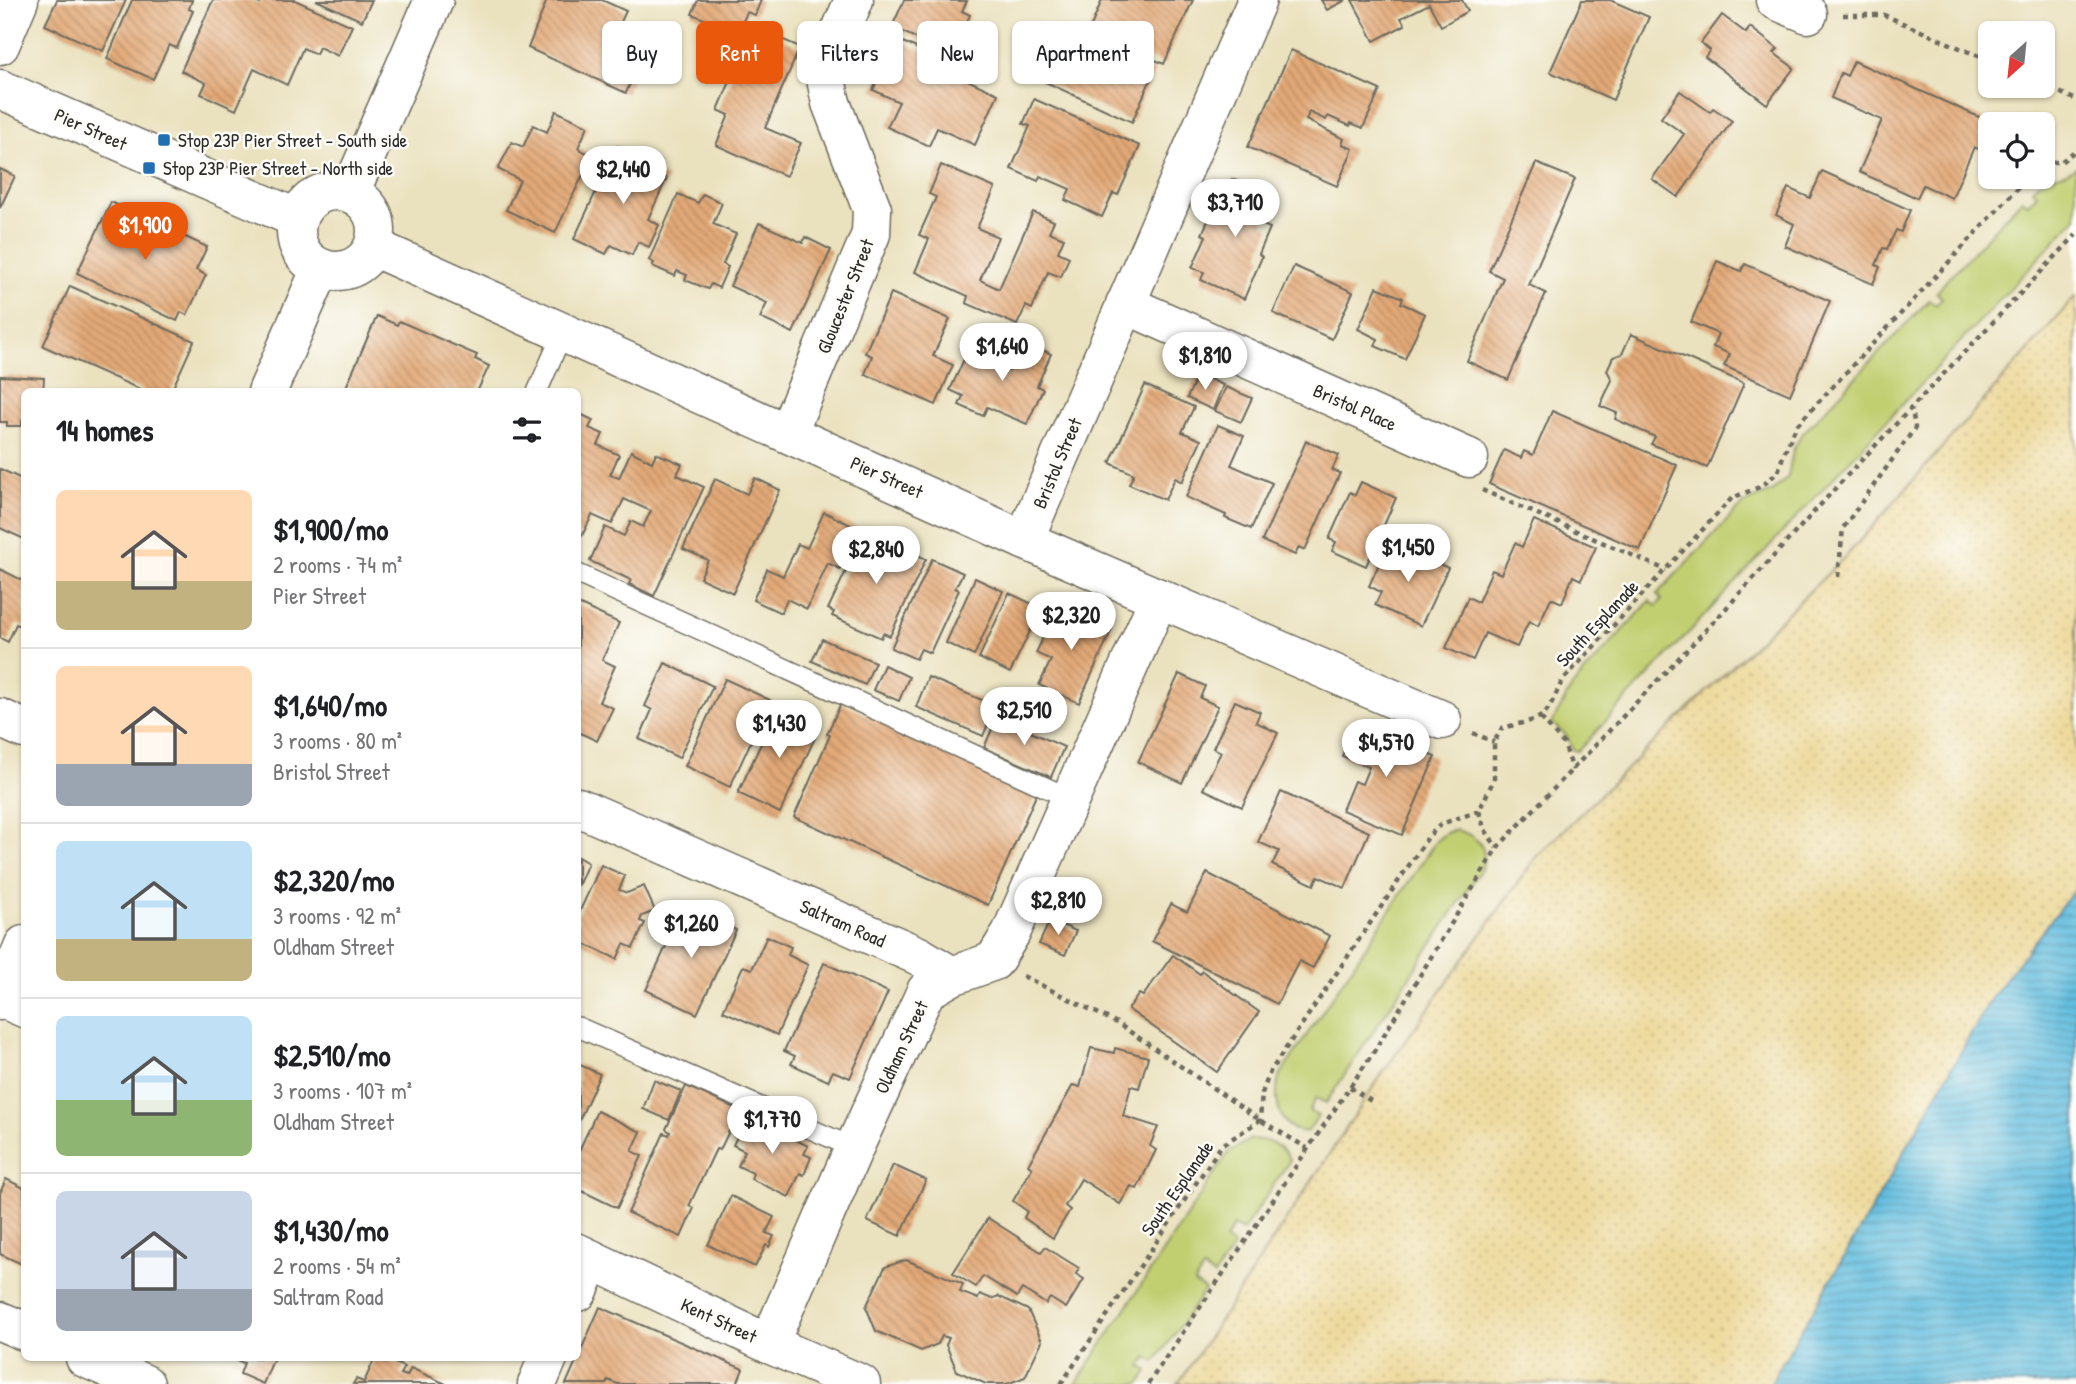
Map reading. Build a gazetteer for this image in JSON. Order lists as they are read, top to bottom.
{
  "streets": {
    "street": [
      "Pier Street",
      "Gloucester Street",
      "Bristol Place",
      "Bristol Street",
      "Saltram Road",
      "Oldham Street",
      "Kent Street"
    ],
    "path": ["South Esplanade"]
  },
  "crossings": [
    ["Pier Street", "Gloucester Street"],
    ["Pier Street", "Bristol Street"],
    ["Bristol Place", "Bristol Street"],
    ["Saltram Road", "Oldham Street"],
    ["Oldham Street", "Kent Street"]
  ],
  "places": {
    "transit": ["Stop 23P Pier Street - South side", "Stop 23P Pier Street - North side"]
  },
  "north": "bottom left",
  "page": {
    "chip": [
      "Buy",
      "Rent",
      "Filters",
      "New",
      "Apartment"
    ],
    "price": [
      "$2,440",
      "$3,710",
      "$1,900",
      "$1,640",
      "$1,810",
      "$1,450",
      "$2,840",
      "$2,320",
      "$2,510",
      "$1,430",
      "$4,570",
      "$2,810",
      "$1,260",
      "$1,770"
    ],
    "heading": "14 homes",
    "list": [
      {
        "name": "$1,900/mo",
        "note": "2 rooms · 74 m² · Pier Street"
      },
      {
        "name": "$1,640/mo",
        "note": "3 rooms · 80 m² · Bristol Street"
      },
      {
        "name": "$2,320/mo",
        "note": "3 rooms · 92 m² · Oldham Street"
      },
      {
        "name": "$2,510/mo",
        "note": "3 rooms · 107 m² · Oldham Street"
      },
      {
        "name": "$1,430/mo",
        "note": "2 rooms · 54 m² · Saltram Road"
      }
    ]
  }
}
